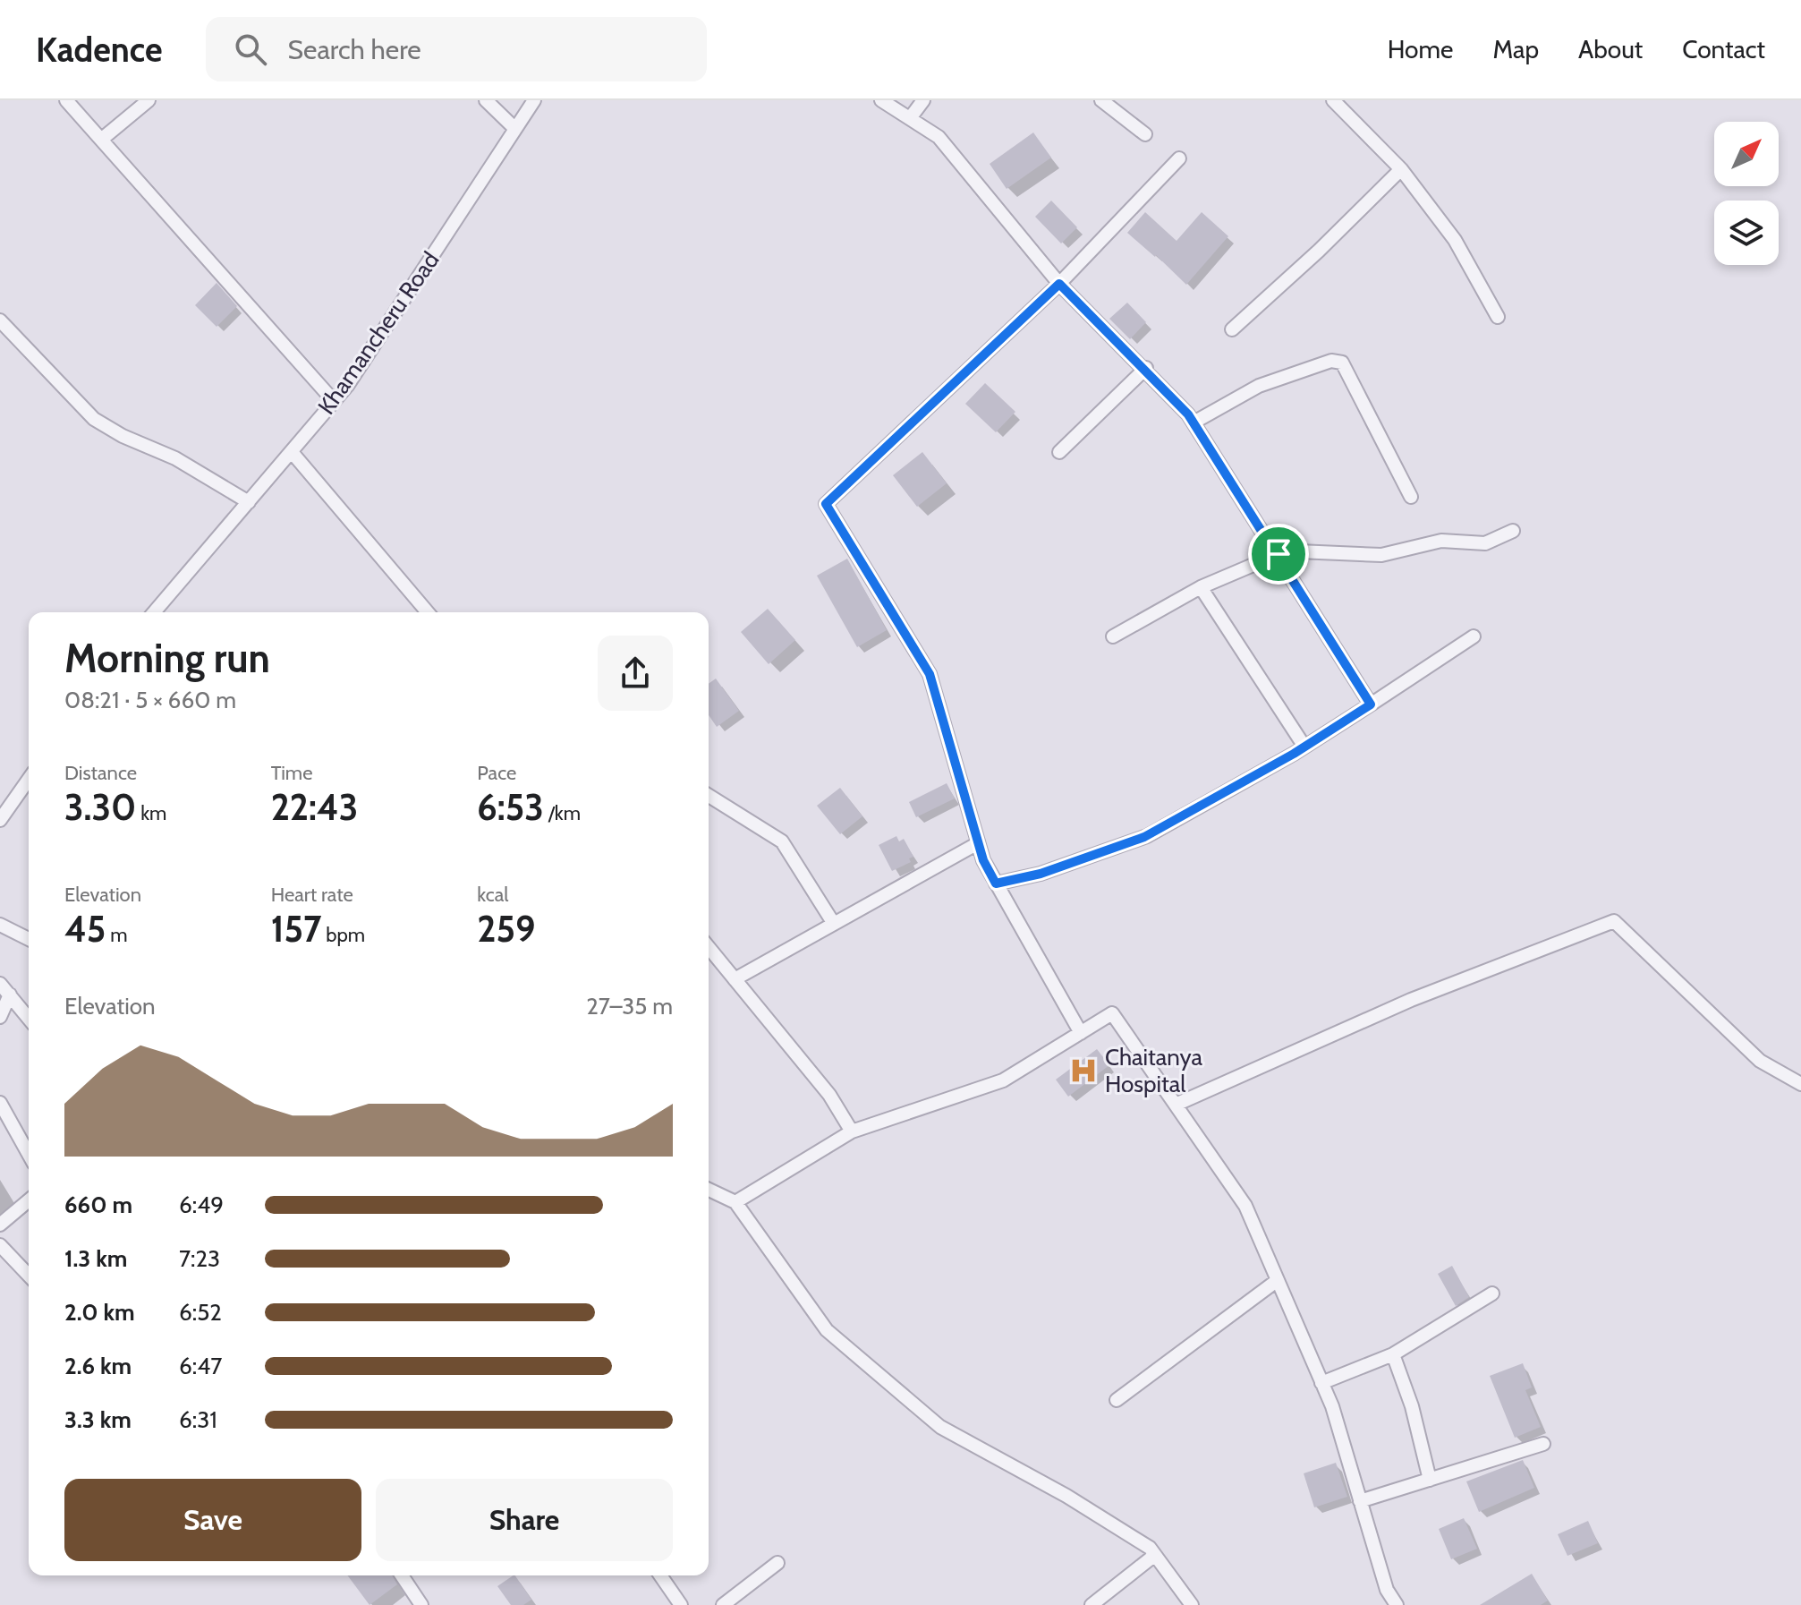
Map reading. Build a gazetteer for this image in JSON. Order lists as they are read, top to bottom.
{
  "streets": {
    "street": ["Khamancheru Road"]
  },
  "places": {
    "hospital": ["Chaitanya Hospital"]
  },
  "north": "top right",
  "page": {
    "header": "Kadence",
    "search": "Search here",
    "nav": [
      "Home",
      "Map",
      "About",
      "Contact"
    ],
    "heading": ["Morning run", "08:21 · 5 × 660 m"],
    "stats": [
      ["Distance", "3.30 km"],
      ["Time", "22:43"],
      ["Pace", "6:53 /km"],
      ["Elevation", "45 m"],
      ["Heart rate", "157 bpm"],
      ["kcal", "259"]
    ],
    "chart": ["Elevation", "27–35 m"],
    "list": [
      {
        "name": "660 m",
        "note": "6:49"
      },
      {
        "name": "1.3 km",
        "note": "7:23"
      },
      {
        "name": "2.0 km",
        "note": "6:52"
      },
      {
        "name": "2.6 km",
        "note": "6:47"
      },
      {
        "name": "3.3 km",
        "note": "6:31"
      }
    ],
    "buttons": ["Save", "Share"]
  }
}
